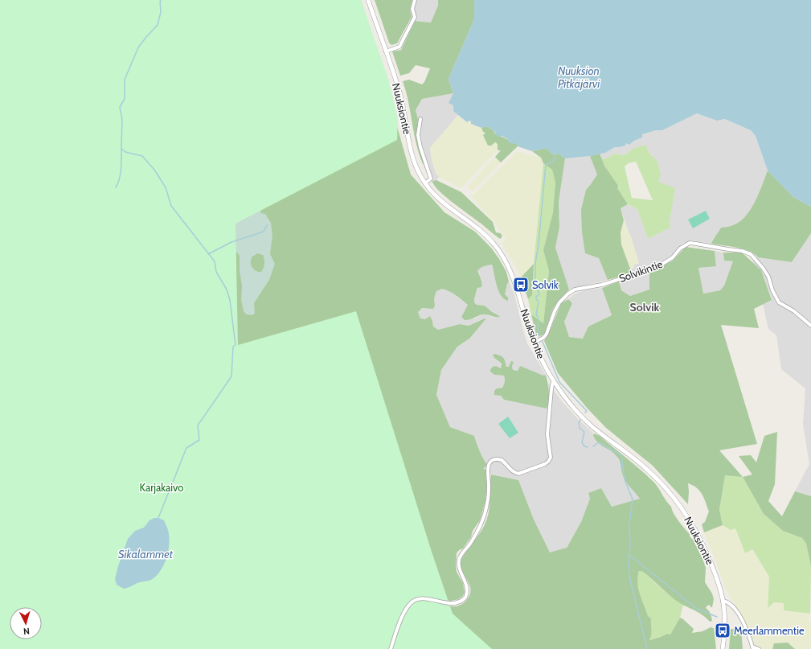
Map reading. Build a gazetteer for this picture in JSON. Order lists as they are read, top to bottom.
{
  "streets": {
    "street": ["Nuuksiontie", "Solvikintie"]
  },
  "crossings": [
    ["Nuuksiontie", "Solvikintie"]
  ],
  "districts": ["Solvik"],
  "water": ["Nuuksion Pitkäjärvi", "Sikalammet"],
  "parks": ["Karjakaivo"],
  "places": {
    "bus stop": ["Solvik", "Meerlammentie"]
  },
  "north": "bottom"
}
